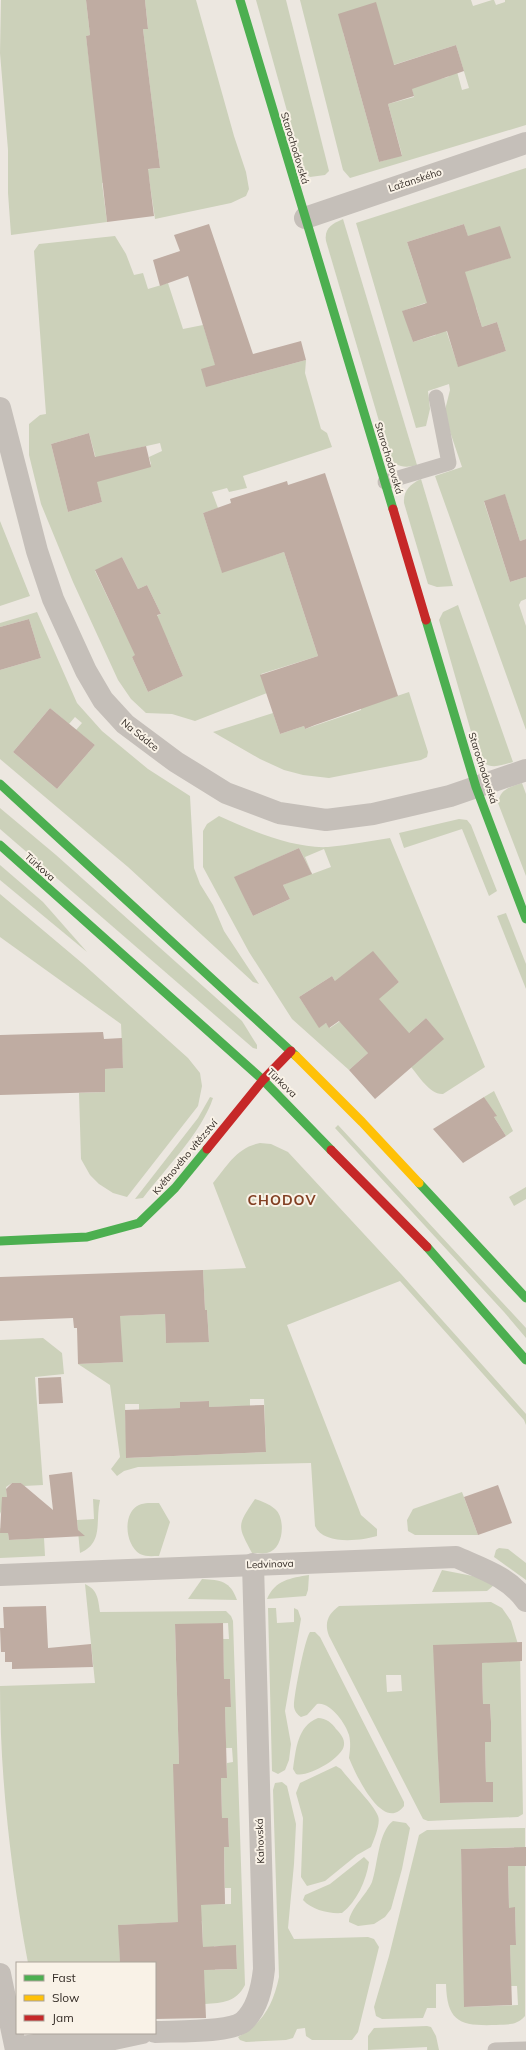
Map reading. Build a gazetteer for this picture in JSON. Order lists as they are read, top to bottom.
{
  "streets": {
    "main road": ["Starochodovská", "Türkova", "Květnového vítězství"],
    "street": [
      "Lažanského",
      "Na Sádce",
      "Ledvinova",
      "Kahovská"
    ]
  },
  "crossings": [
    ["Starochodovská", "Lažanského"],
    ["Starochodovská", "Na Sádce"],
    ["Türkova", "Květnového vítězství"],
    ["Ledvinova", "Kahovská"]
  ],
  "districts": ["CHODOV"],
  "legend": ["Fast", "Slow", "Jam"]
}
